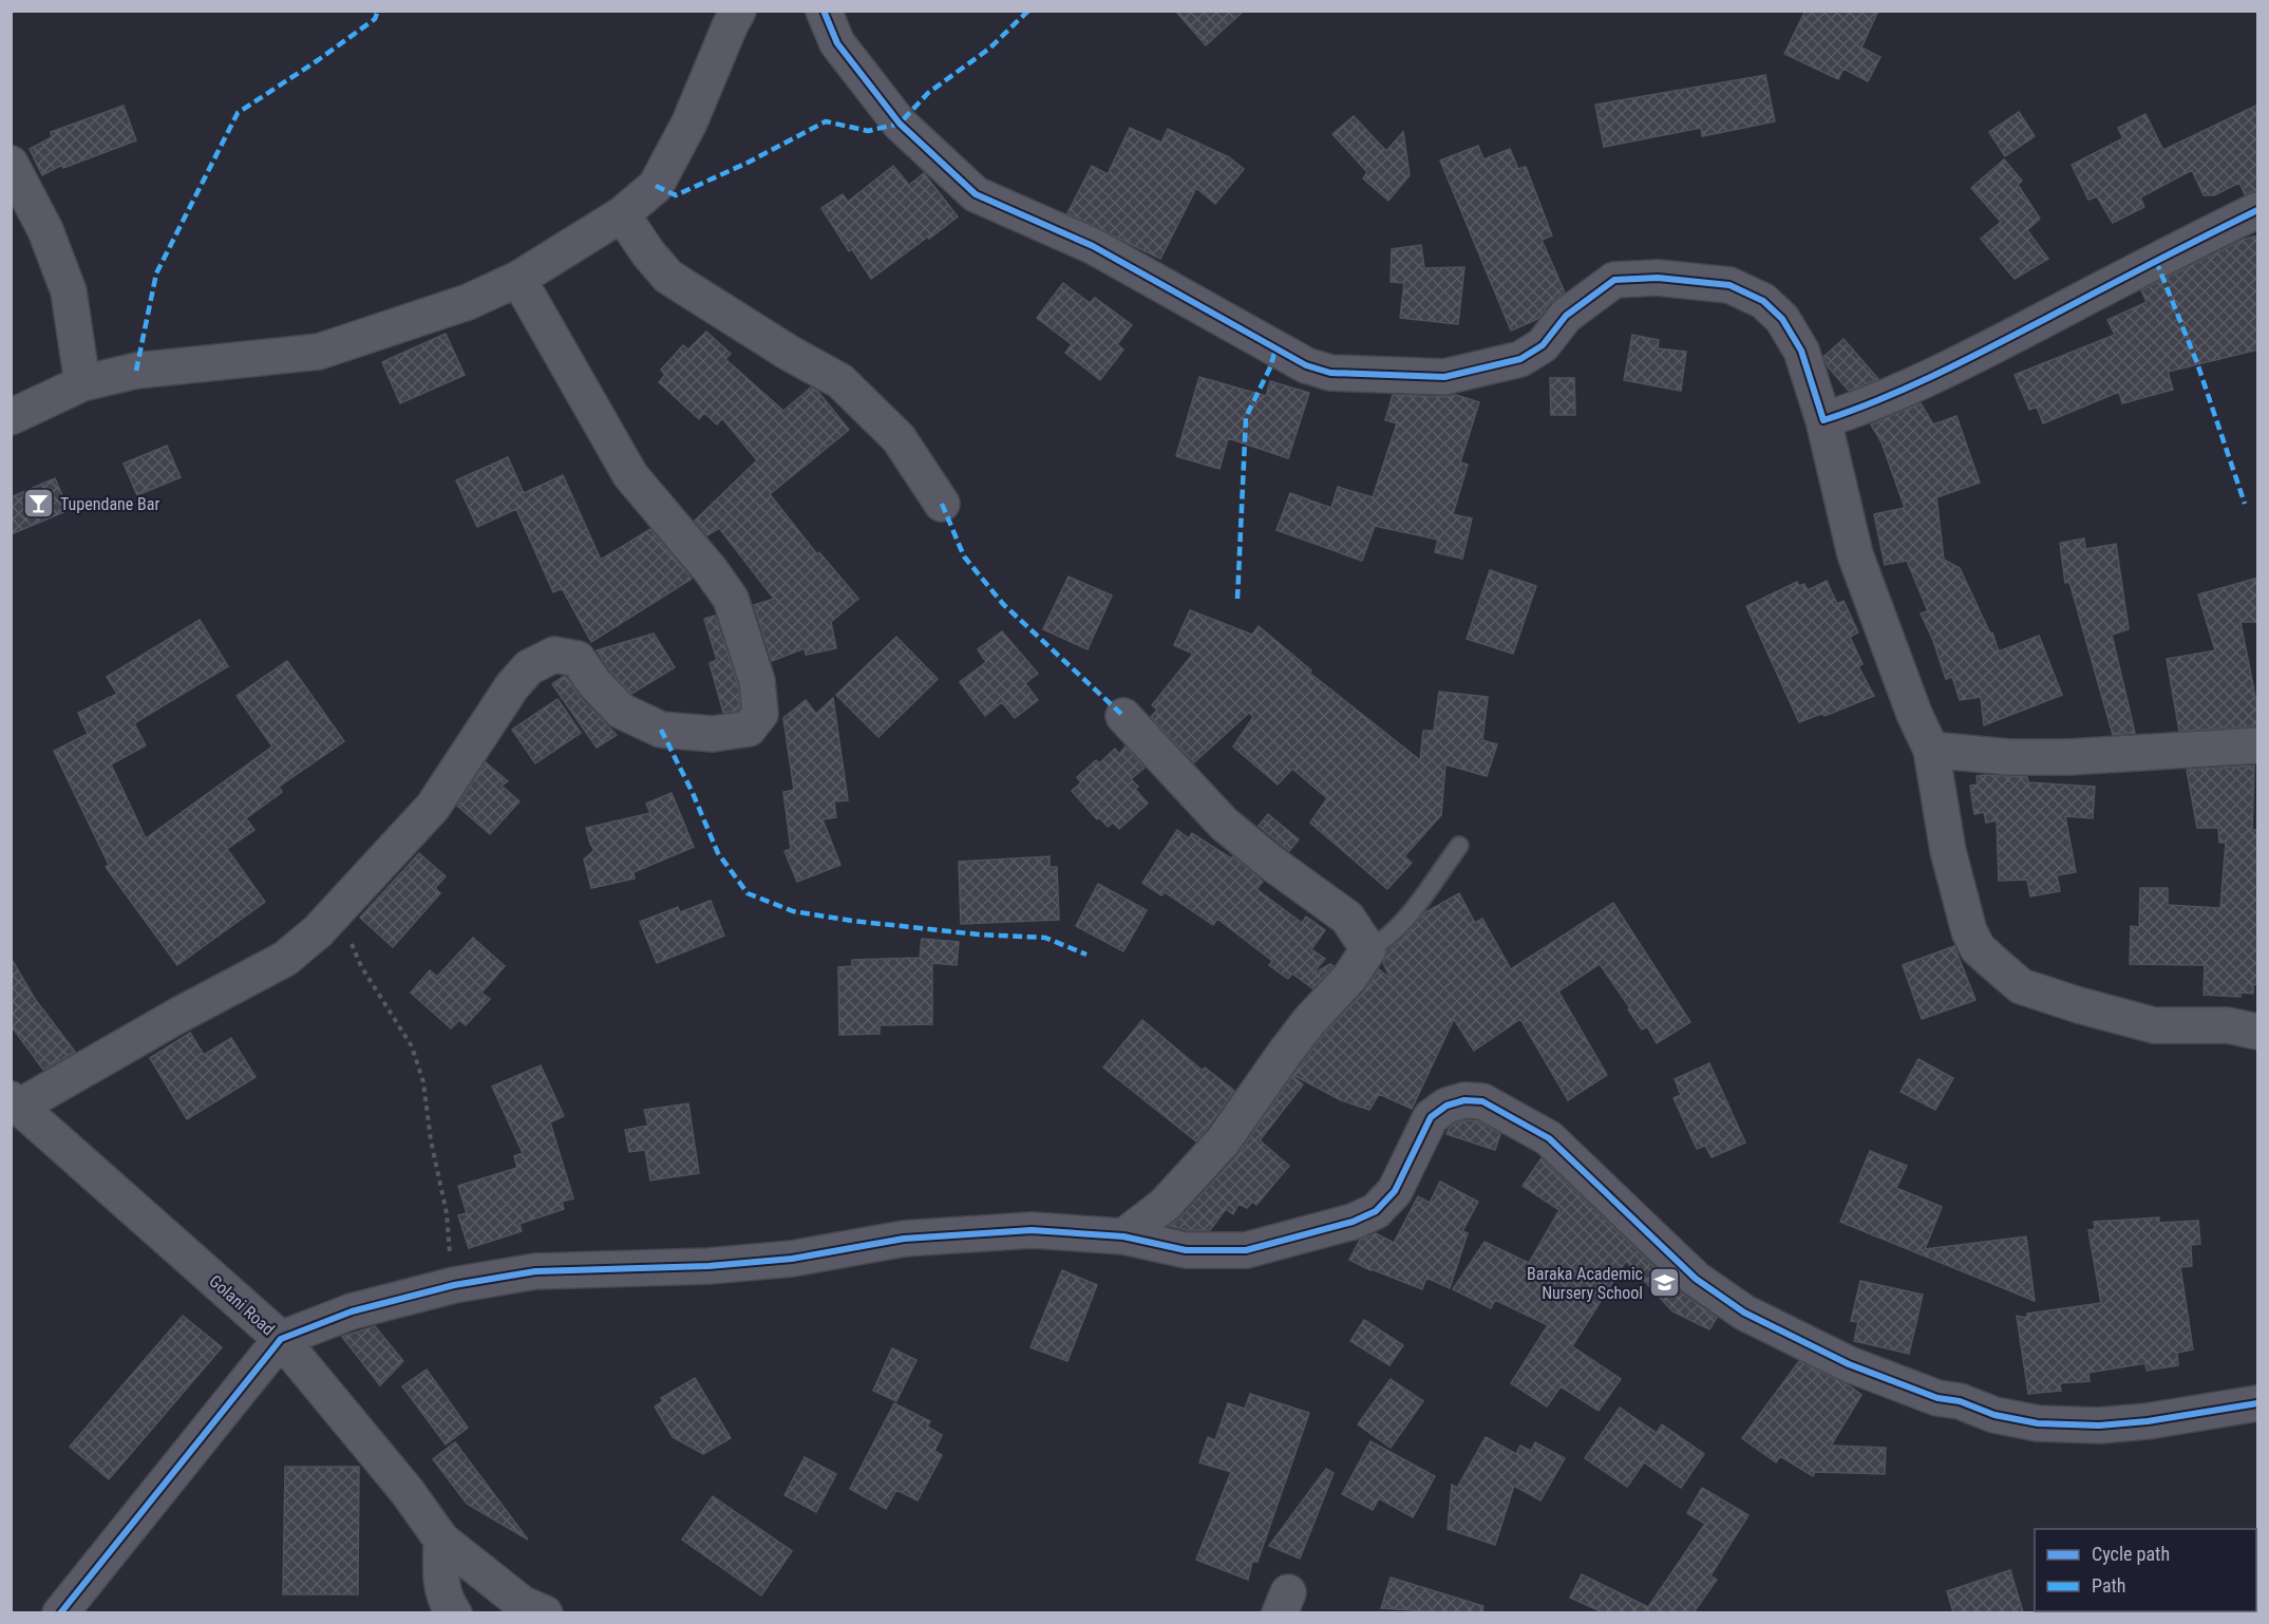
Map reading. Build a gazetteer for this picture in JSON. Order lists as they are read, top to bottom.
{
  "streets": {
    "street": ["Golani Road"]
  },
  "places": {
    "bar": ["Tupendane Bar"],
    "school or university": ["Baraka Academic Nursery School"]
  },
  "legend": ["Cycle path", "Path"]
}
